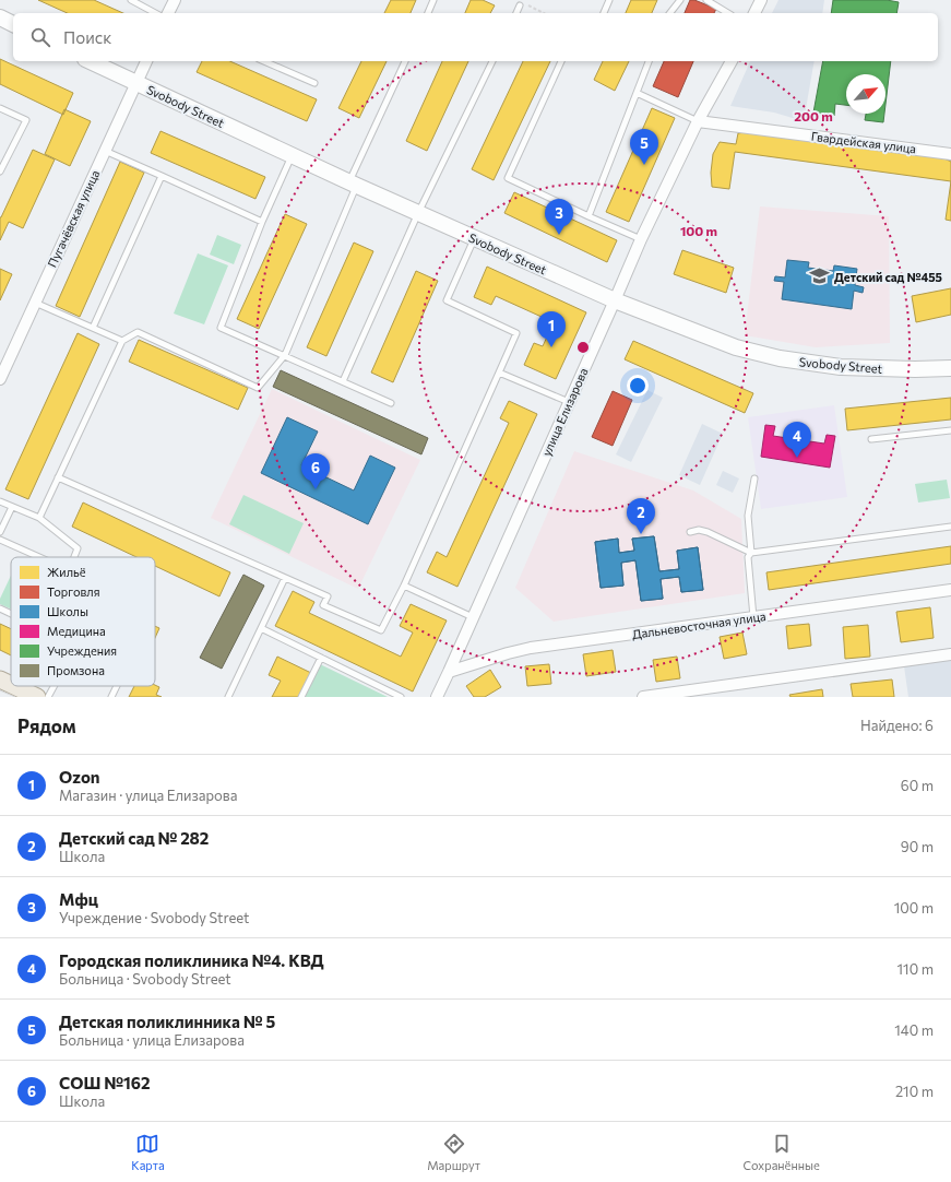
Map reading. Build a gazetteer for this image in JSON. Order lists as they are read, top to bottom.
{
  "streets": {
    "street": [
      "Svobody Street",
      "Гвардейская улица",
      "Пугачёвская улица",
      "улица Елизарова",
      "Дальневосточная улица"
    ]
  },
  "crossings": [
    ["Svobody Street", "Пугачёвская улица"],
    ["Svobody Street", "улица Елизарова"],
    ["Гвардейская улица", "улица Елизарова"],
    ["улица Елизарова", "Дальневосточная улица"]
  ],
  "places": {
    "school or university": ["Детский сад №455"]
  },
  "legend": [
    "Жильё",
    "Торговля",
    "Школы",
    "Медицина",
    "Учреждения",
    "Промзона"
  ],
  "north": "top right",
  "page": {
    "search": "Поиск",
    "pins": [
      "5",
      "3",
      "1",
      "4",
      "6",
      "2"
    ],
    "heading": ["Рядом", "Найдено: 6"],
    "list": [
      {
        "mark": "1",
        "name": "Ozon",
        "note": "Магазин · улица Елизарова",
        "value": "60 m"
      },
      {
        "mark": "2",
        "name": "Детский сад № 282",
        "note": "Школа",
        "value": "90 m"
      },
      {
        "mark": "3",
        "name": "Мфц",
        "note": "Учреждение · Svobody Street",
        "value": "100 m"
      },
      {
        "mark": "4",
        "name": "Городская поликлиника №4. КВД",
        "note": "Больница · Svobody Street",
        "value": "110 m"
      },
      {
        "mark": "5",
        "name": "Детская поликлинника № 5",
        "note": "Больница · улица Елизарова",
        "value": "140 m"
      },
      {
        "mark": "6",
        "name": "СОШ №162",
        "note": "Школа",
        "value": "210 m"
      }
    ],
    "nav": ["Карта", "Маршрут", "Сохранённые"]
  },
  "rings": ["200 m", "100 m"]
}
